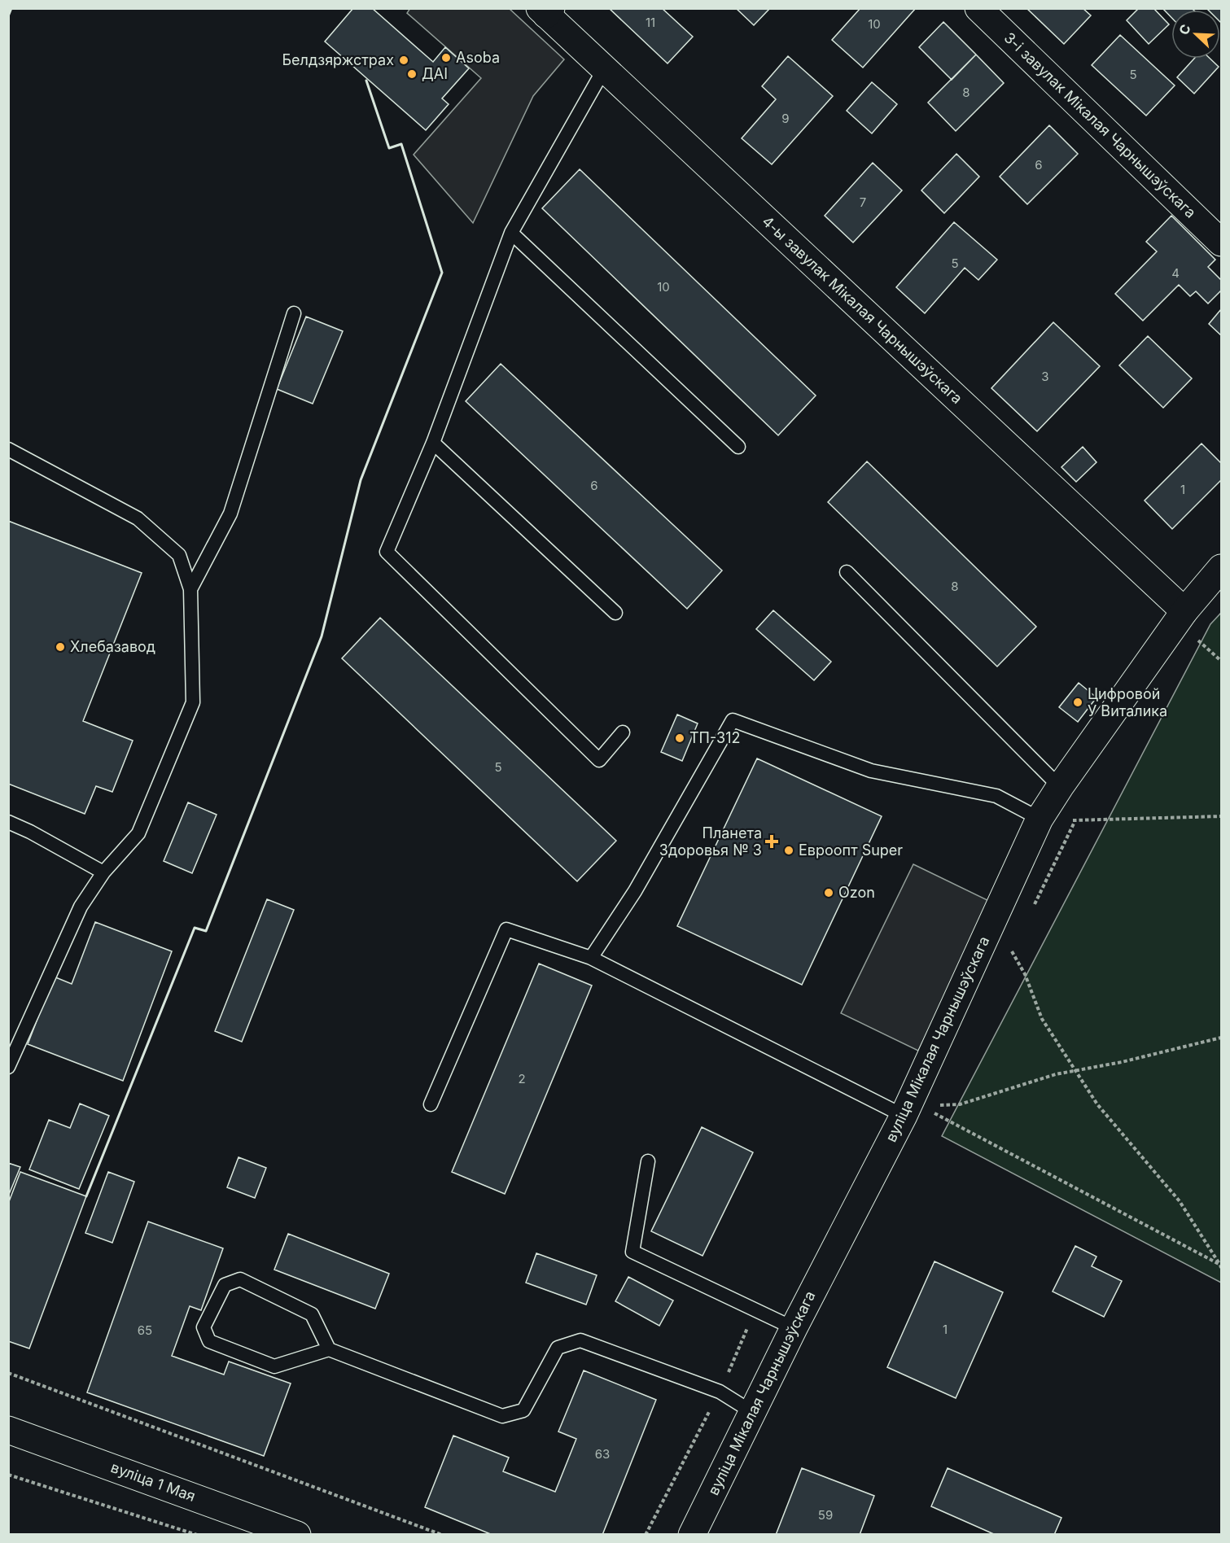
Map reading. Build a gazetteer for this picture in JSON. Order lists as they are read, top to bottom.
{
  "streets": {
    "street": [
      "3-і завулак Мікалая Чарнышэўскага",
      "4-ы завулак Мікалая Чарнышэўскага",
      "вуліца Мікалая Чарнышэўскага",
      "вуліца 1 Мая"
    ]
  },
  "crossings": [
    ["4-ы завулак Мікалая Чарнышэўскага", "вуліца Мікалая Чарнышэўскага"]
  ],
  "places": {
    "other": [
      "Asoba",
      "Белдзяржстрах",
      "ДАІ",
      "Хлебазавод",
      "Цифровой У Виталика",
      "ТП-312",
      "Евроопт Super",
      "Ozon"
    ],
    "health": ["Планета Здоровья № 3"]
  },
  "house_numbers": [
    "11",
    "10",
    "5",
    "8",
    "9",
    "6",
    "7",
    "5",
    "4",
    "10",
    "3",
    "6",
    "1",
    "8",
    "5",
    "2",
    "1",
    "65",
    "63",
    "59"
  ],
  "north": "top left"
}
